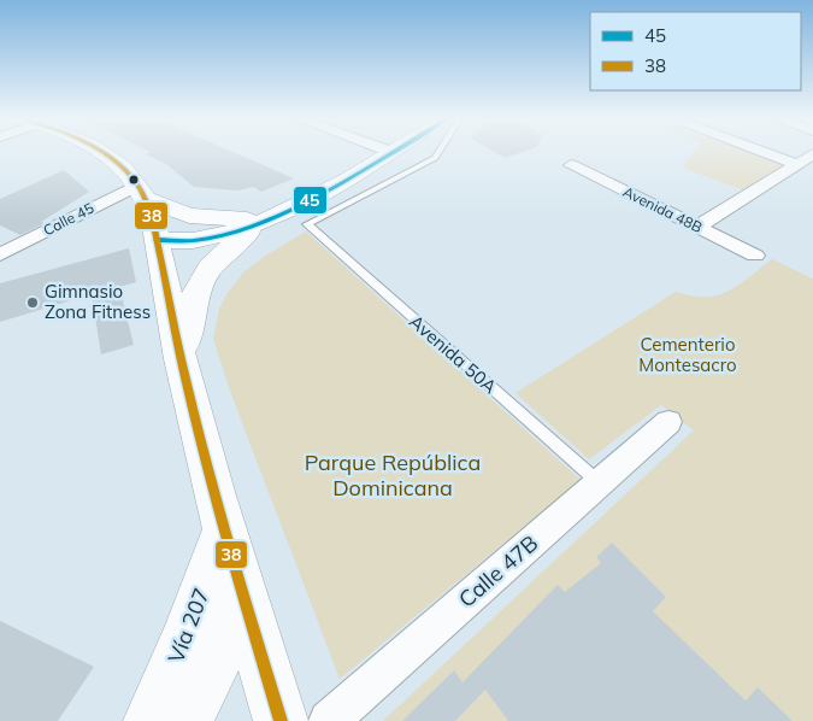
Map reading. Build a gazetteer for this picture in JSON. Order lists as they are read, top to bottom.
{
  "streets": {
    "main road": ["Vía 207"],
    "street": ["Avenida 48B", "Calle 45", "Calle 47B"],
    "lane": ["Avenida 50A"]
  },
  "crossings": [
    ["Avenida 50A", "Calle 47B"]
  ],
  "parks": ["Cementerio Montesacro", "Parque República Dominicana"],
  "places": ["Gimnasio Zona Fitness"],
  "lines": ["transit line 45", "transit line 38"],
  "legend": ["45", "38"]
}
